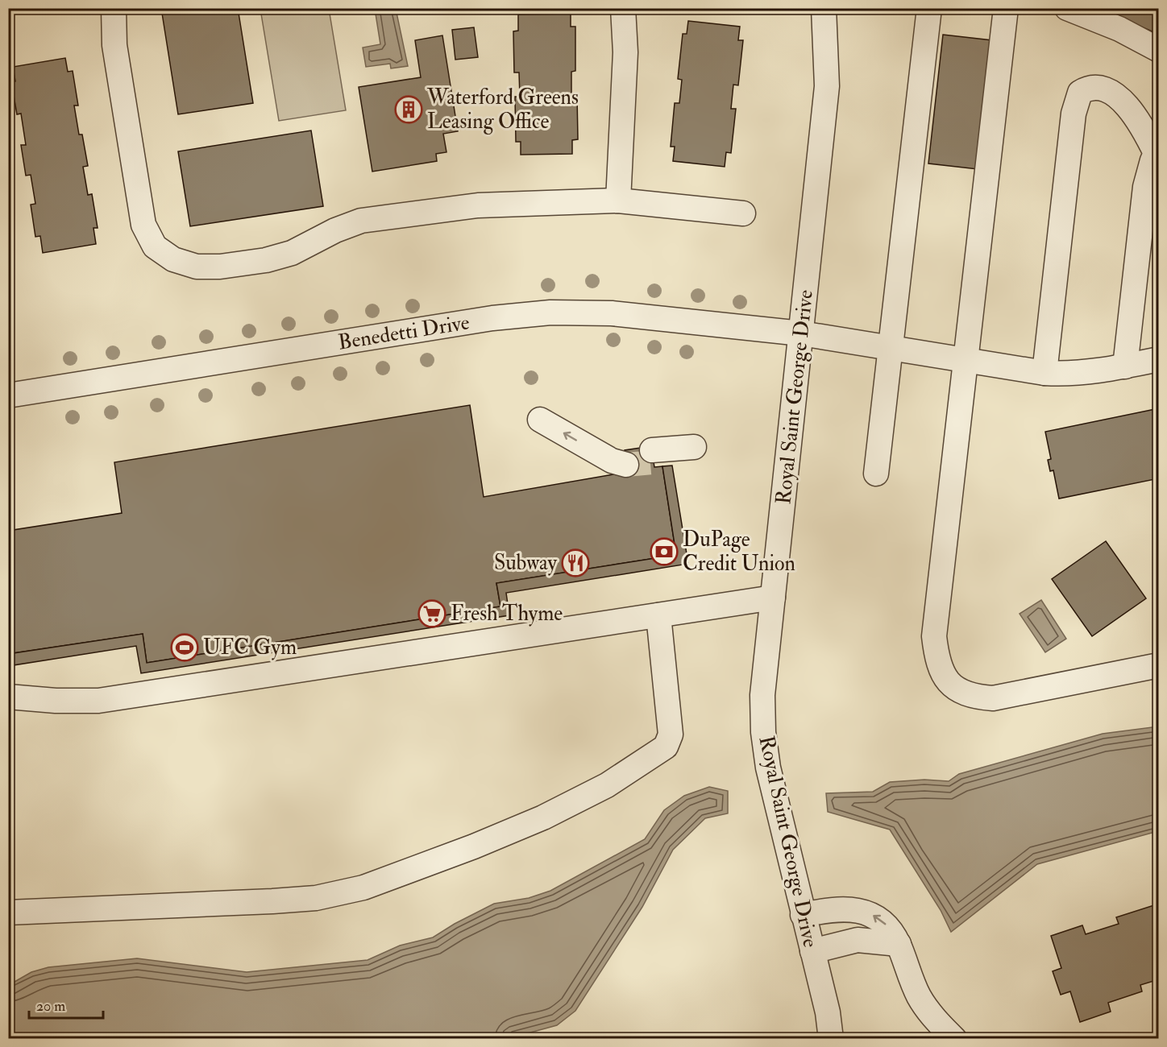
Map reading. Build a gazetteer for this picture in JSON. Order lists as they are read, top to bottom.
{
  "streets": {
    "street": ["Benedetti Drive", "Royal Saint George Drive"]
  },
  "crossings": [
    ["Benedetti Drive", "Royal Saint George Drive"]
  ],
  "places": {
    "building": ["Waterford Greens Leasing Office"],
    "bank": ["DuPage Credit Union"],
    "restaurant": ["Subway"],
    "supermarket": ["Fresh Thyme"],
    "sports": ["UFC Gym"]
  },
  "scale_bar": "20 m"
}
